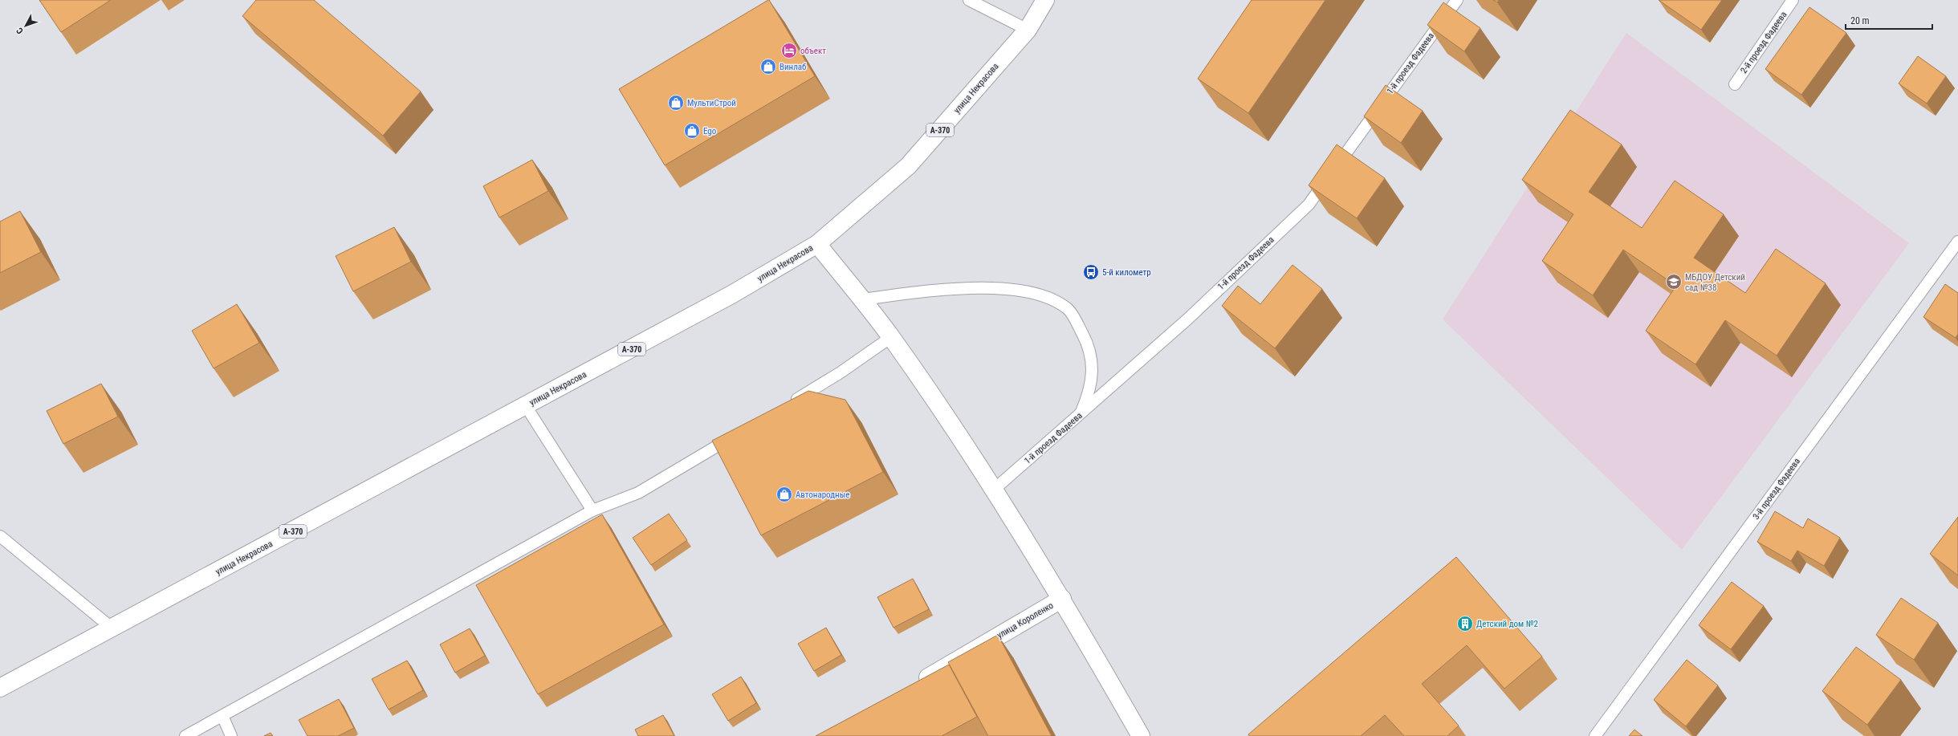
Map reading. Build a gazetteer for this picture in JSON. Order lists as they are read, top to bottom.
{
  "streets": {
    "main road": ["улица Некрасова", "А-370", "улица Короленко"],
    "lane": ["2-й проезд Фадеева", "1-й проезд Фадеева", "3-й проезд Фадеева"]
  },
  "places": {
    "hotel": ["объект"],
    "shop": [
      "Винлаб",
      "МультиСтрой",
      "Ego",
      "Автонародные"
    ],
    "bus stop": ["5-й километр"],
    "school or university": ["МБДОУ Детский сад №38"],
    "building": ["Детский дом №2"]
  },
  "scale_bar": "20 m",
  "north": "bottom left"
}
